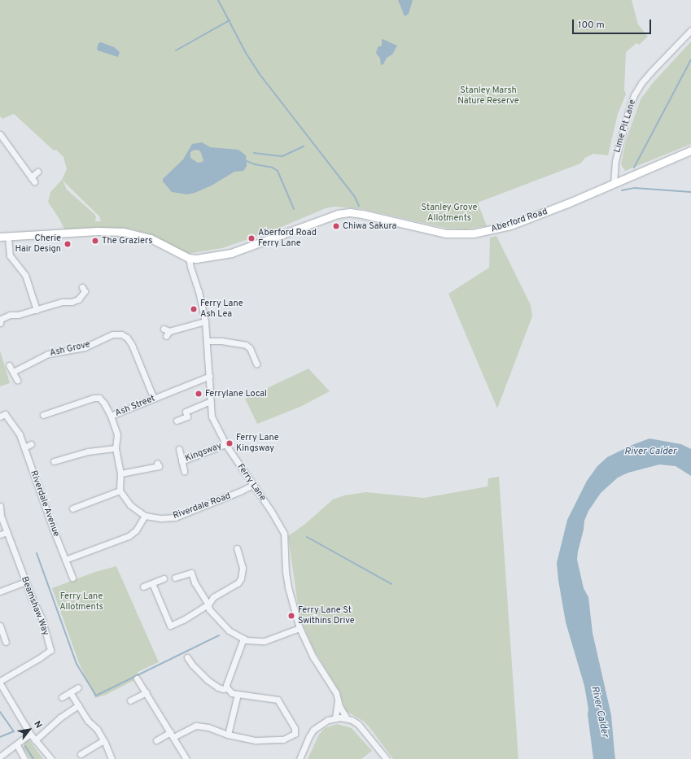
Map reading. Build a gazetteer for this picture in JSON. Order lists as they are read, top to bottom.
{
  "streets": {
    "main road": ["Aberford Road"],
    "street": [
      "Lime Pit Lane",
      "Ash Grove",
      "Ash Street",
      "Kingsway",
      "Ferry Lane",
      "Riverdale Avenue",
      "Riverdale Road",
      "Beamshaw Way"
    ]
  },
  "crossings": [
    ["Lime Pit Lane", "Aberford Road"],
    ["Aberford Road", "Ferry Lane"],
    ["Ash Grove", "Ash Street"],
    ["Ash Street", "Ferry Lane"],
    ["Kingsway", "Ferry Lane"],
    ["Ferry Lane", "Riverdale Road"]
  ],
  "water": ["River Calder"],
  "parks": ["Stanley Marsh Nature Reserve", "Stanley Grove Allotments", "Ferry Lane Allotments"],
  "places": [
    "Chiwa Sakura",
    "Aberford Road Ferry Lane",
    "The Graziers",
    "Cherie Hair Design",
    "Ferry Lane Ash Lea",
    "Ferrylane Local",
    "Ferry Lane Kingsway",
    "Ferry Lane St Swithins Drive"
  ],
  "scale_bar": "100 m",
  "north": "top right"
}
